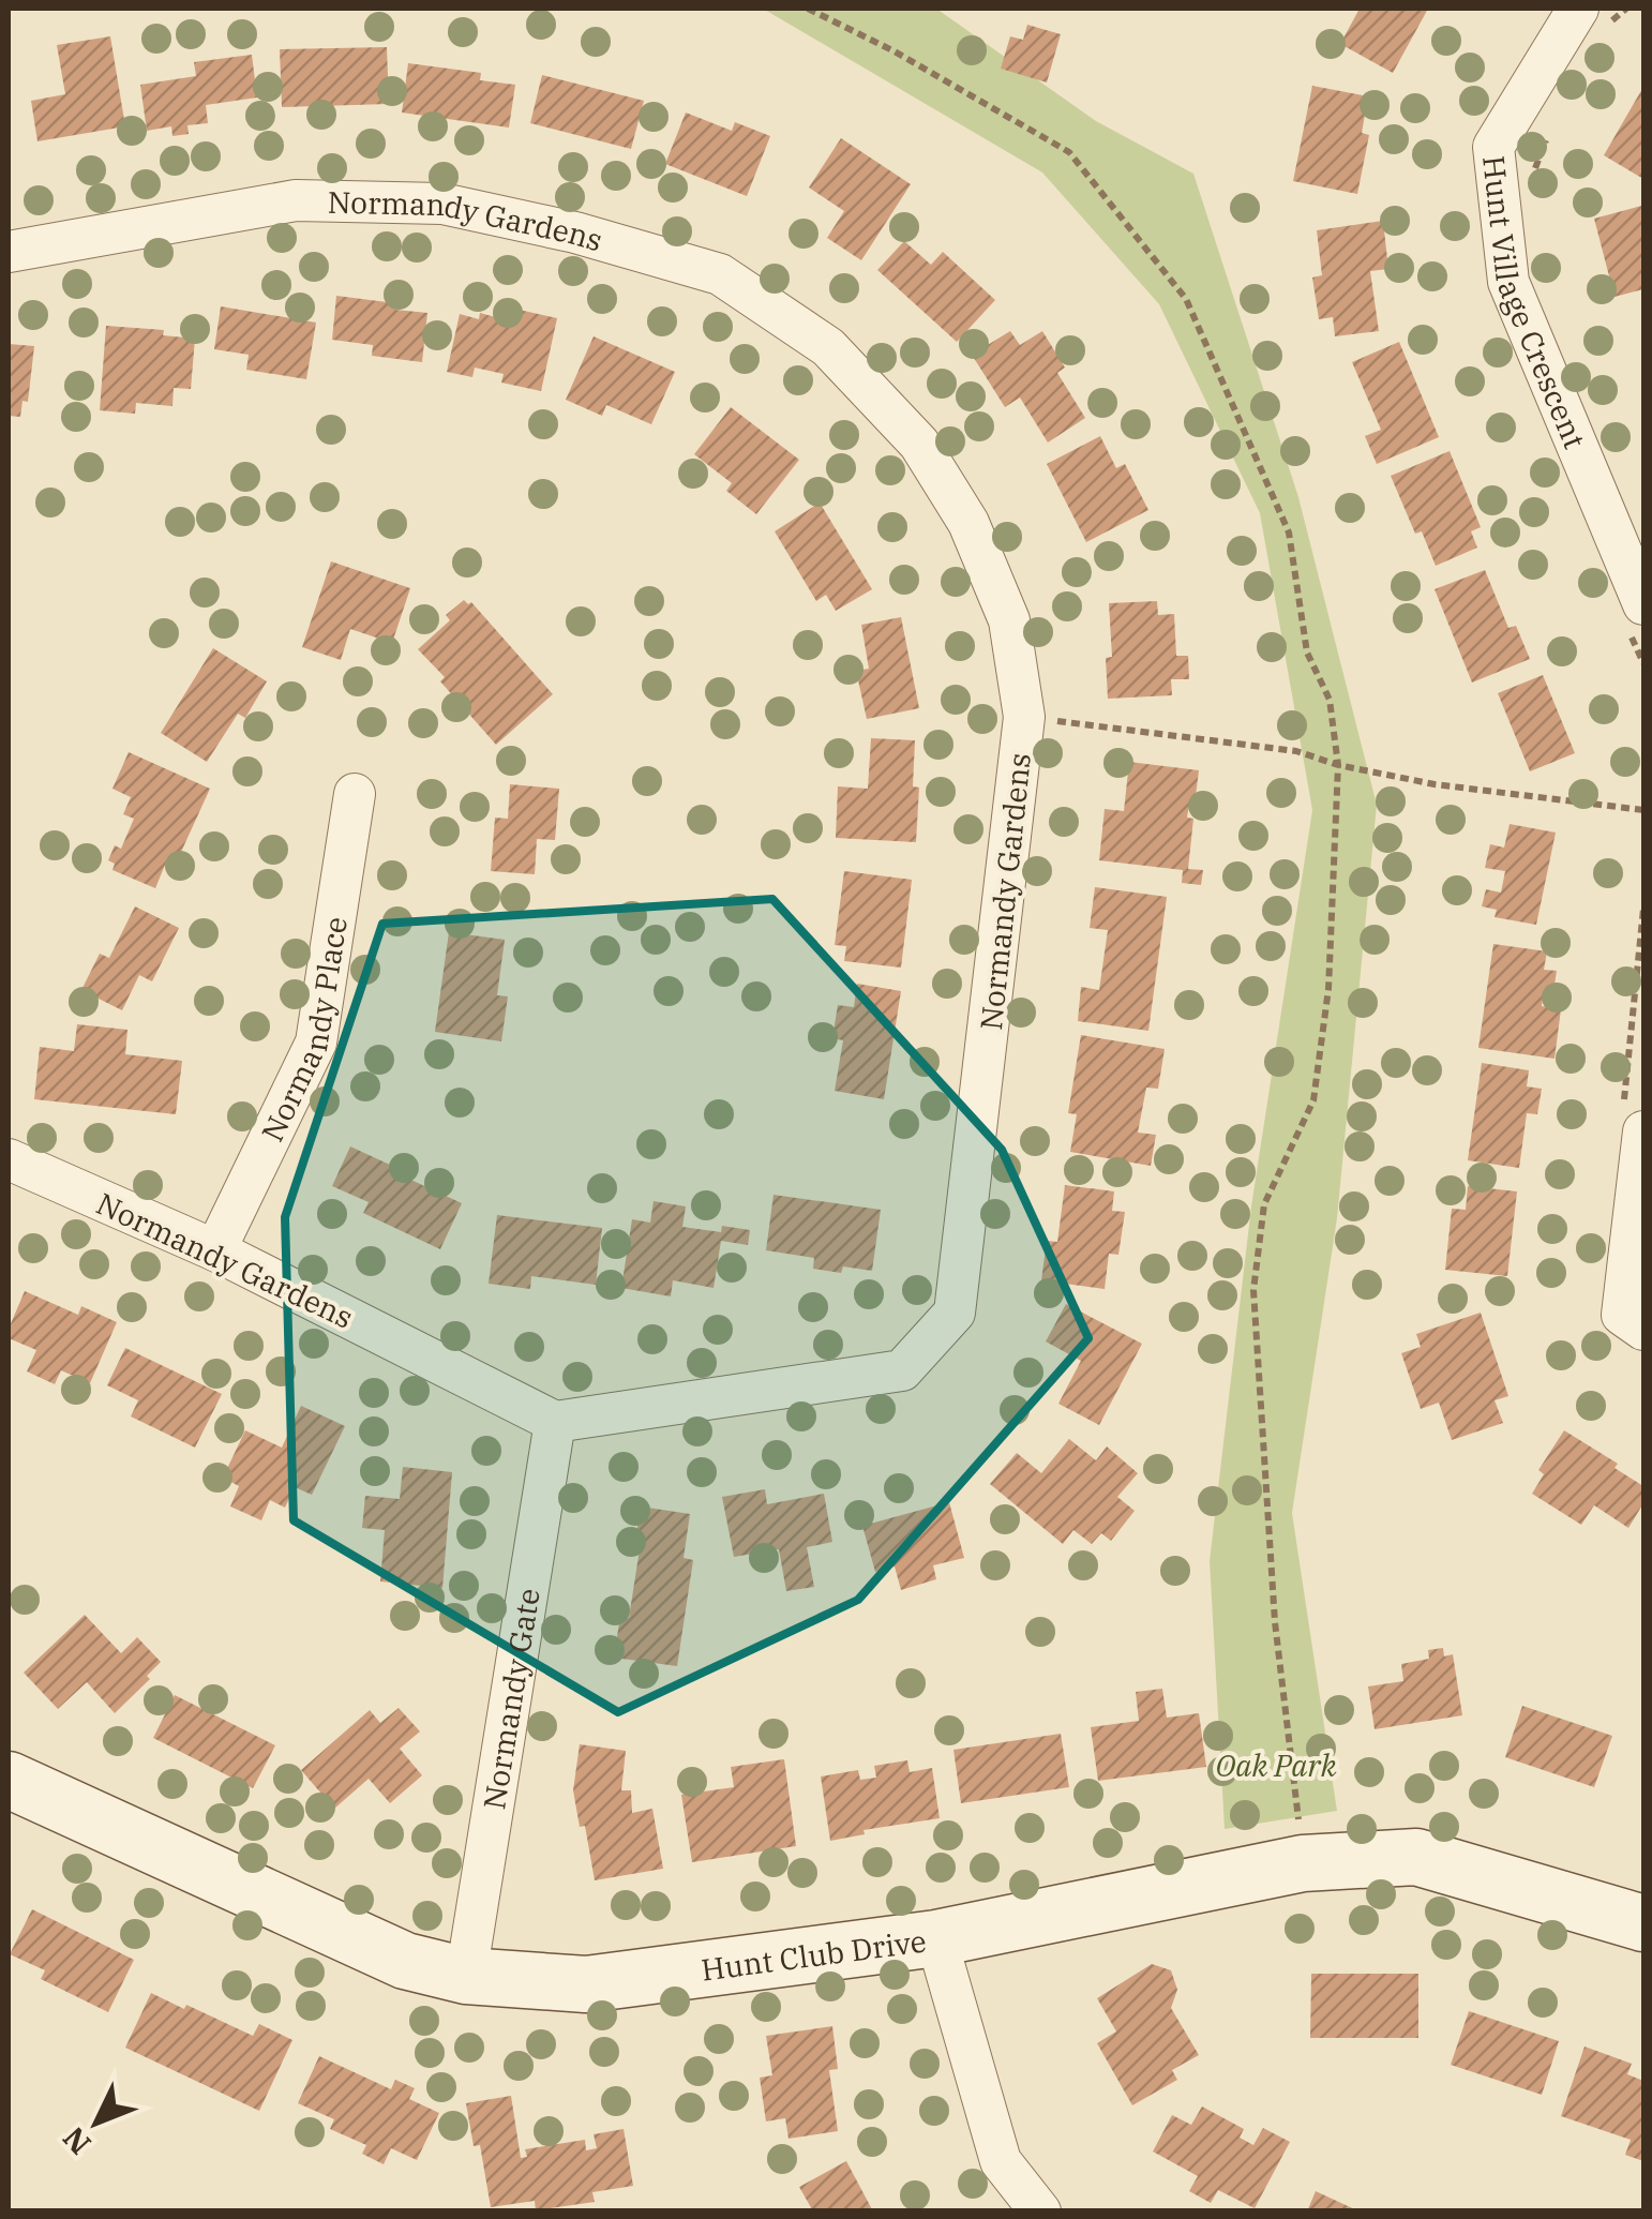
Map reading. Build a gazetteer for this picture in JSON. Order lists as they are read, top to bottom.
{
  "streets": {
    "street": [
      "Normandy Gardens",
      "Hunt Village Crescent",
      "Normandy Place",
      "Normandy Gate",
      "Hunt Club Drive"
    ]
  },
  "crossings": [
    ["Normandy Gardens", "Normandy Place"],
    ["Normandy Gardens", "Normandy Gate"],
    ["Normandy Gate", "Hunt Club Drive"]
  ],
  "parks": ["Oak Park"],
  "north": "bottom left"
}
